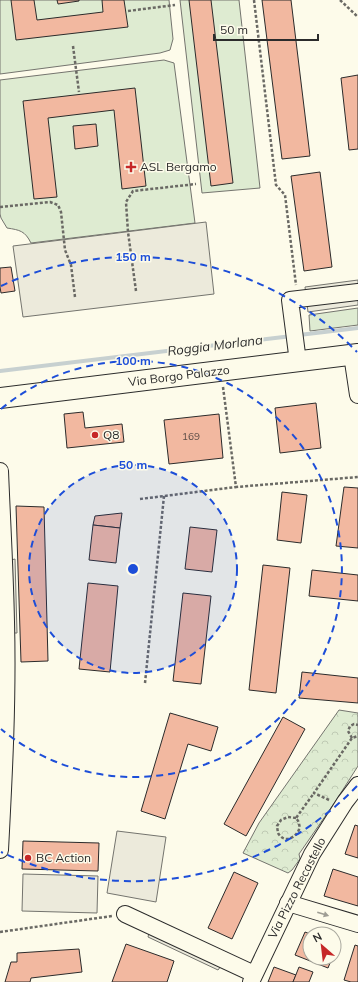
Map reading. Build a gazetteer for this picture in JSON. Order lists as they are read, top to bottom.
{
  "streets": {
    "main road": ["Via Borgo Palazzo"],
    "street": ["Via Pizzo Recastello"]
  },
  "water": ["Roggia Morlana"],
  "places": {
    "health": ["ASL Bergamo"],
    "other": ["Q8", "BC Action"]
  },
  "house_numbers": ["169"],
  "scale_bar": "50 m",
  "north": "top left",
  "rings": ["150 m", "100 m", "50 m"]
}
